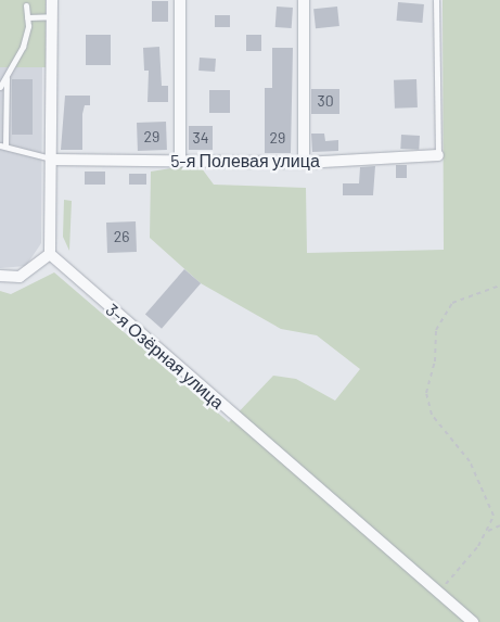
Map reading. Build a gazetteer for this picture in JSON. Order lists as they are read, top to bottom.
{
  "streets": {
    "street": ["5-я Полевая улица", "3-я Озёрная улица"]
  },
  "house_numbers": [
    "30",
    "29",
    "34",
    "29",
    "26"
  ]
}
